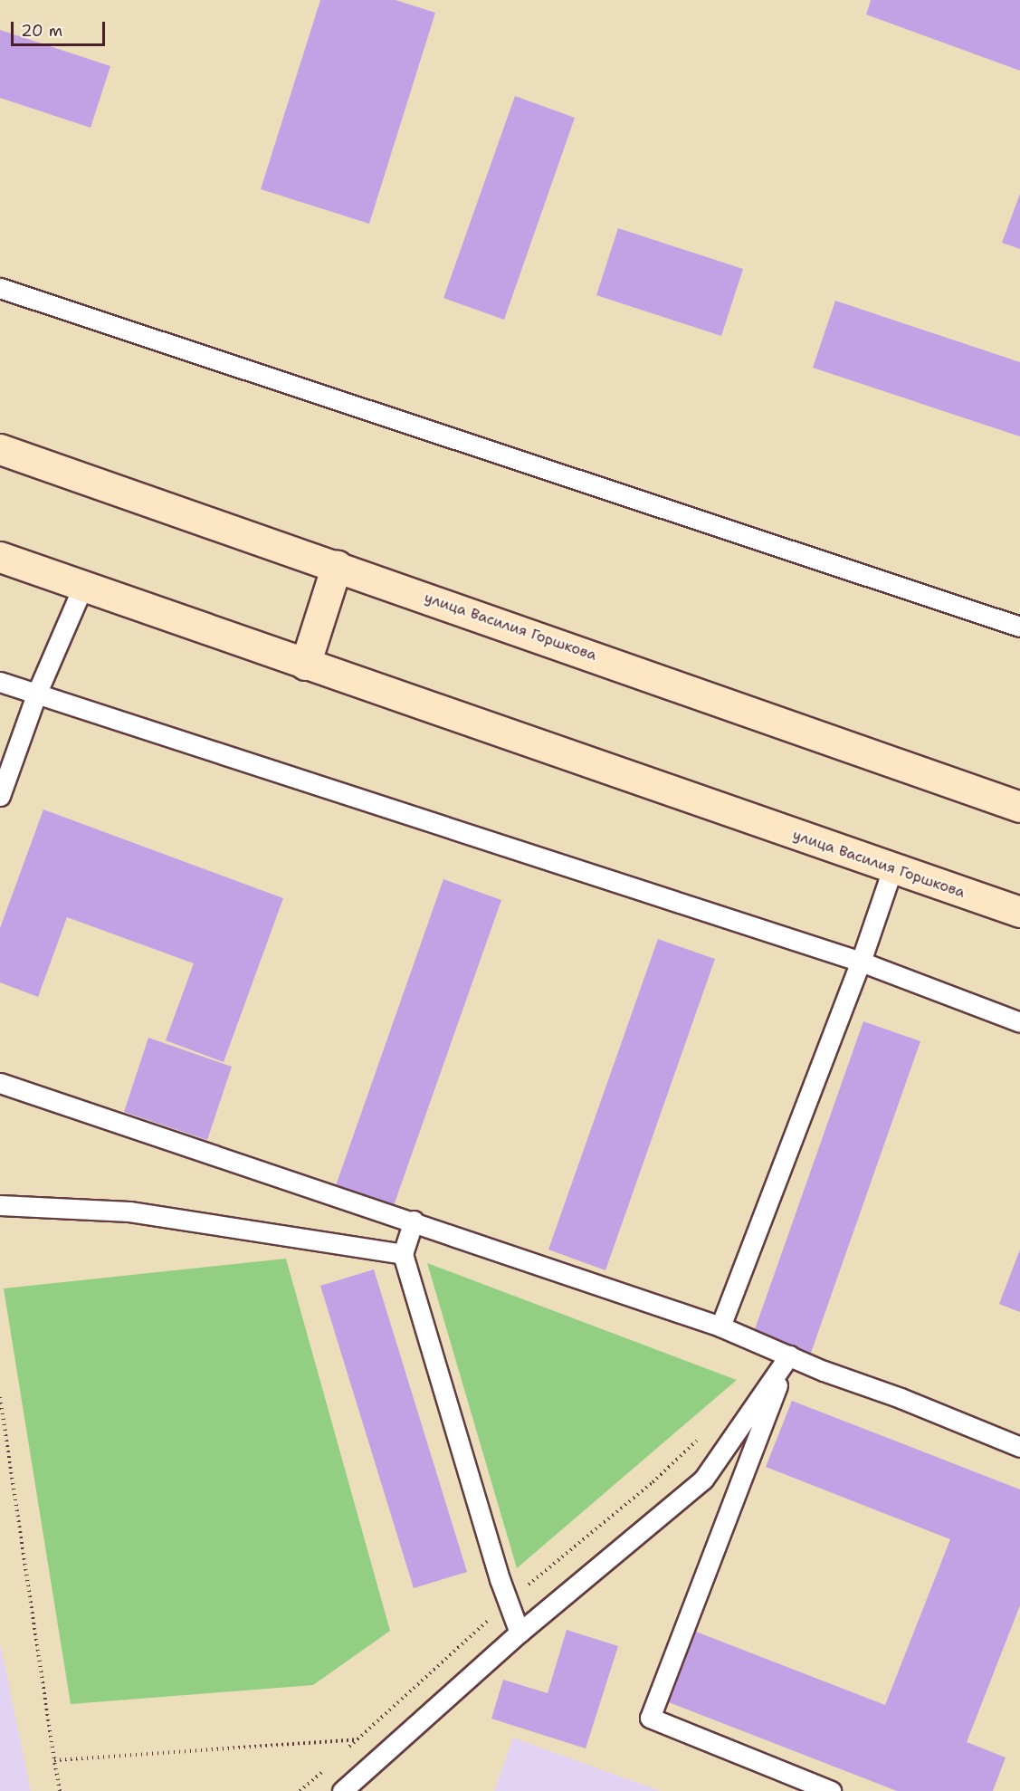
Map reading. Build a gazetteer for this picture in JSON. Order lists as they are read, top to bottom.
{
  "streets": {
    "main road": ["улица Василия Горшкова"]
  },
  "scale_bar": "20 m"
}
